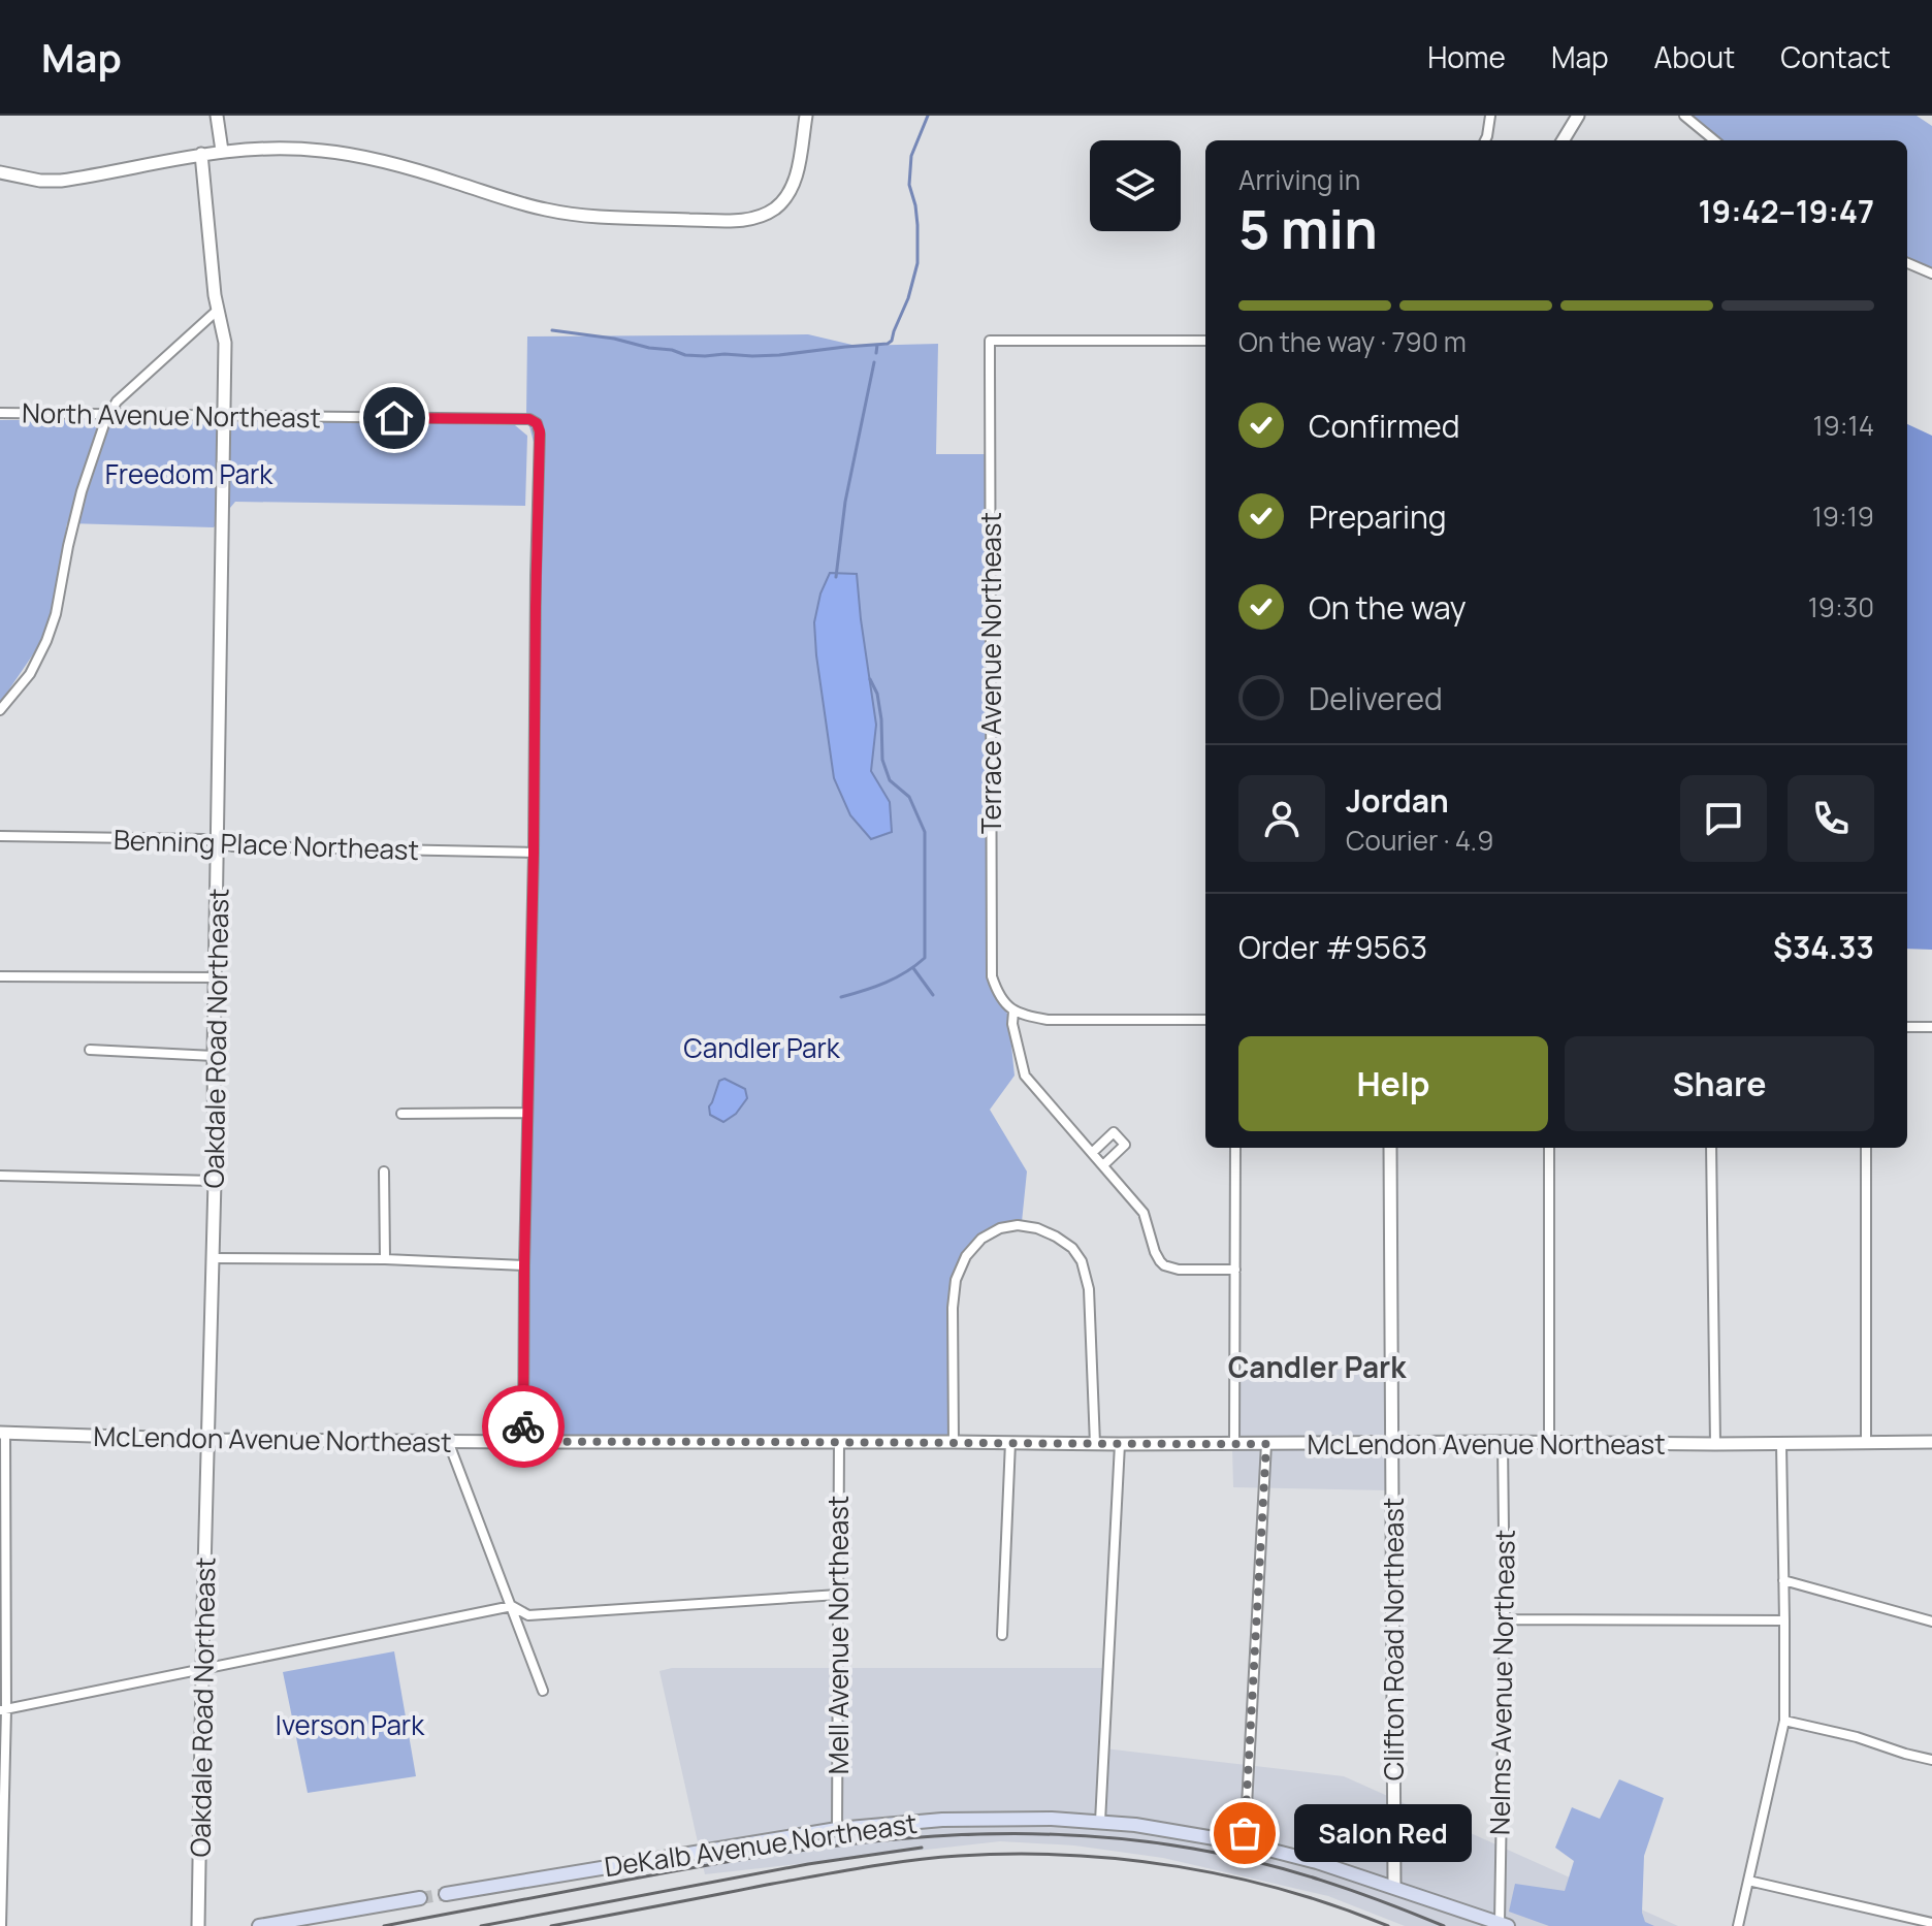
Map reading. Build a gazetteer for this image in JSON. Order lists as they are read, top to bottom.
{
  "streets": {
    "main road": ["DeKalb Avenue Northeast"],
    "street": [
      "North Avenue Northeast",
      "Terrace Avenue Northeast",
      "Benning Place Northeast",
      "Oakdale Road Northeast",
      "McLendon Avenue Northeast",
      "Mell Avenue Northeast",
      "Clifton Road Northeast",
      "Nelms Avenue Northeast"
    ]
  },
  "crossings": [
    ["North Avenue Northeast", "Benning Place Northeast"],
    ["North Avenue Northeast", "Oakdale Road Northeast"],
    ["Benning Place Northeast", "Oakdale Road Northeast"],
    ["Oakdale Road Northeast", "McLendon Avenue Northeast"],
    ["McLendon Avenue Northeast", "Mell Avenue Northeast"],
    ["McLendon Avenue Northeast", "Clifton Road Northeast"],
    ["McLendon Avenue Northeast", "Nelms Avenue Northeast"],
    ["Mell Avenue Northeast", "DeKalb Avenue Northeast"],
    ["Clifton Road Northeast", "DeKalb Avenue Northeast"],
    ["Nelms Avenue Northeast", "DeKalb Avenue Northeast"]
  ],
  "districts": ["Candler Park"],
  "parks": ["Freedom Park", "Candler Park", "Iverson Park"],
  "places": ["Salon Red"],
  "page": {
    "header": "Map",
    "nav": [
      "Home",
      "Map",
      "About",
      "Contact"
    ],
    "heading": ["5 min", "Arriving in", "19:42–19:47"],
    "panel": [
      "Jordan",
      "Courier · 4.9",
      "Order #9563",
      "$34.33"
    ],
    "bar": "On the way · 790 m",
    "list": [
      ["Confirmed", "19:14"],
      ["Preparing", "19:19"],
      ["On the way", "19:30"],
      "Delivered"
    ],
    "buttons": ["Help", "Share"],
    "bubble": "Salon Red"
  }
}
